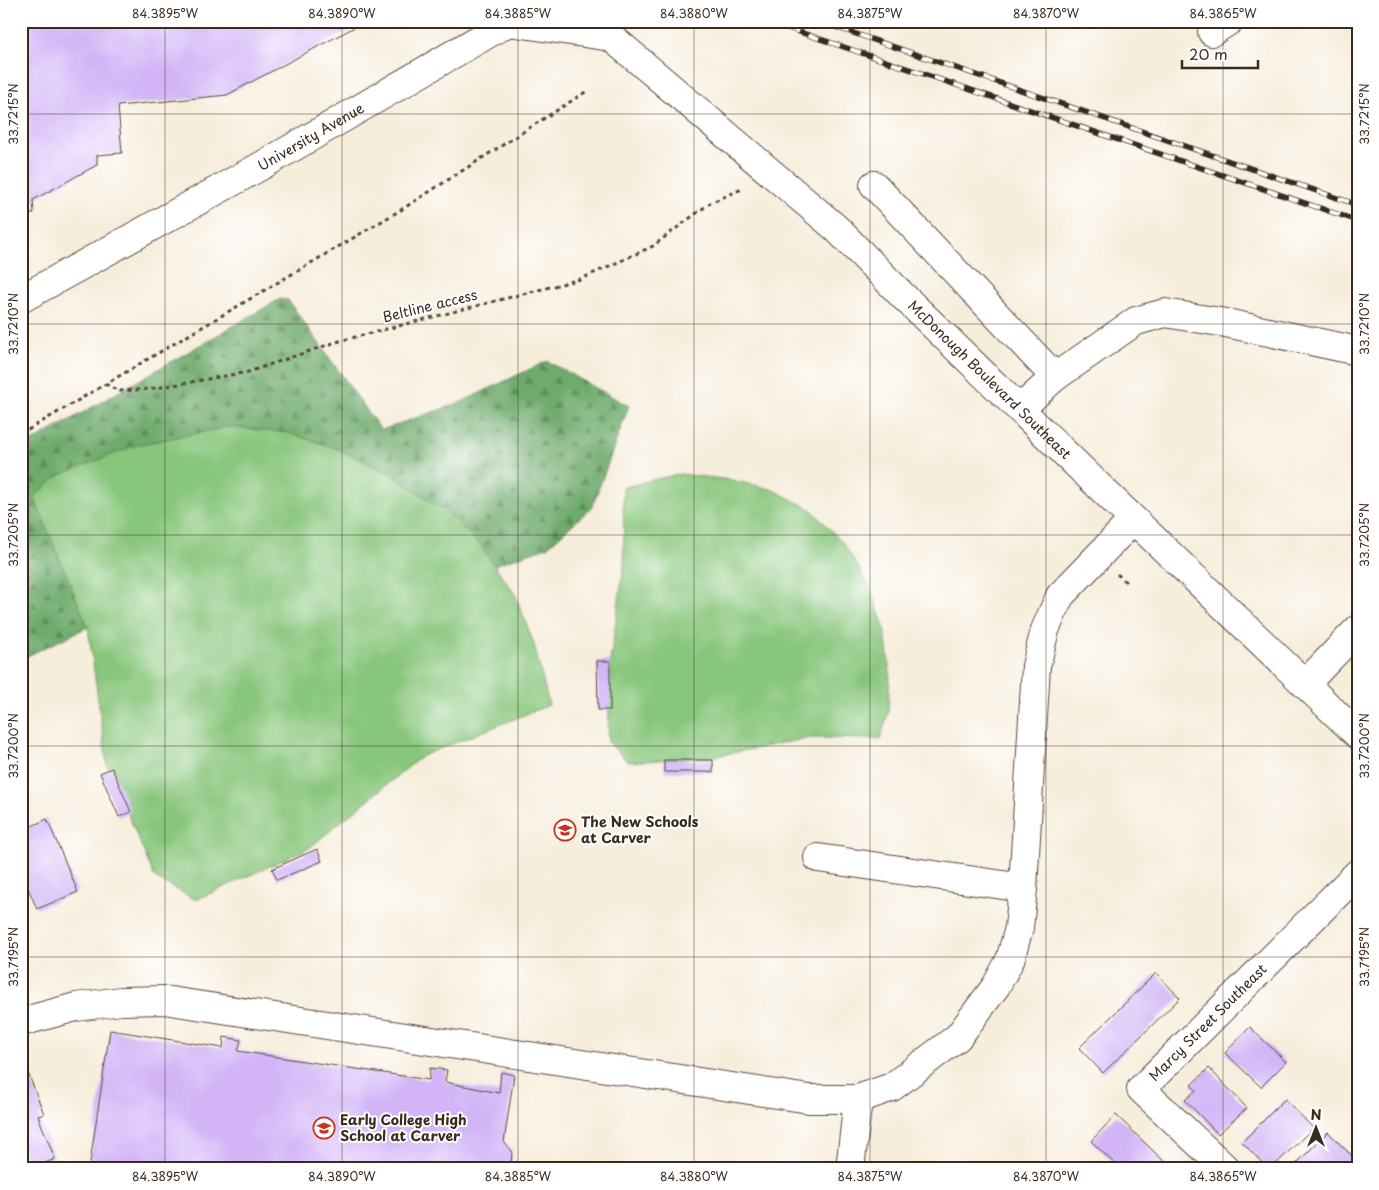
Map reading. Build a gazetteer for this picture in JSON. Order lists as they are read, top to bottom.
{
  "streets": {
    "main road": ["University Avenue", "McDonough Boulevard Southeast", "Marcy Street Southeast"],
    "path": ["Beltline access"]
  },
  "crossings": [
    ["University Avenue", "McDonough Boulevard Southeast"]
  ],
  "places": {
    "school or university": ["The New Schools at Carver", "Early College High School at Carver"]
  },
  "scale_bar": "20 m",
  "north": "top",
  "coordinates": [
    "84.3895°W",
    "84.3890°W",
    "84.3885°W",
    "84.3880°W",
    "84.3875°W",
    "84.3870°W",
    "84.3865°W",
    "33.7215°N",
    "33.7210°N",
    "33.7205°N",
    "33.7200°N",
    "33.7195°N"
  ]
}
